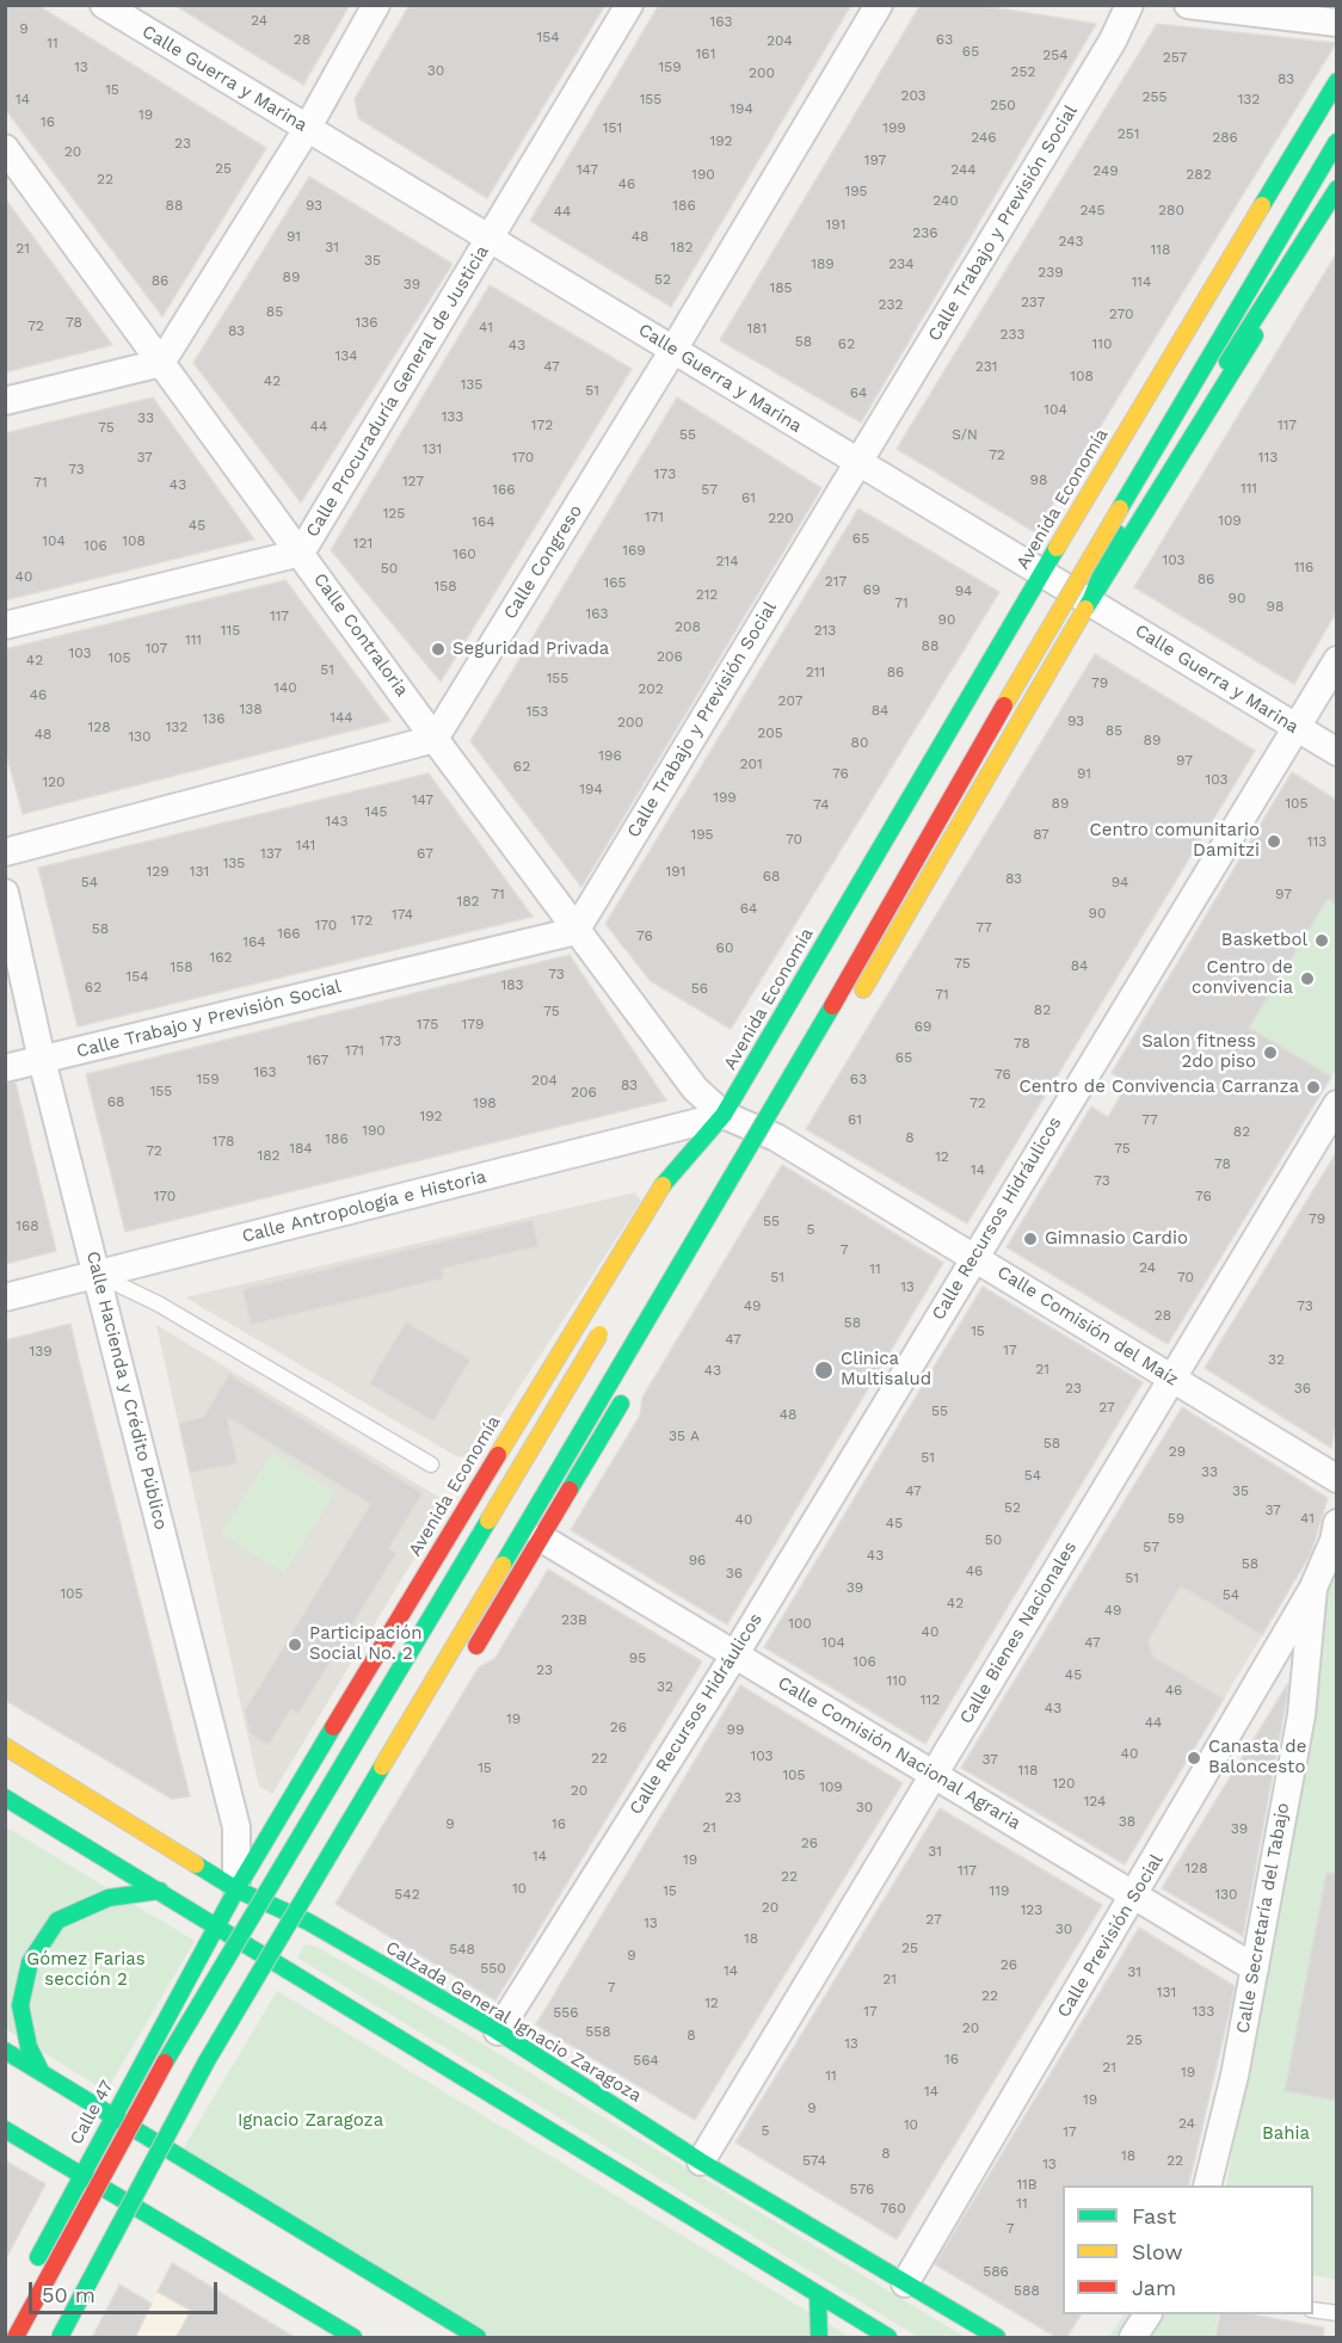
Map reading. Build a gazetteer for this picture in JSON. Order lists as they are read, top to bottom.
{
  "streets": {
    "main road": ["Avenida Economía", "Calzada General Ignacio Zaragoza", "Calle 47"],
    "street": [
      "Calle Guerra y Marina",
      "Calle Trabajo y Previsión Social",
      "Calle Procuraduría General de Justicia",
      "Calle Congreso",
      "Calle Contraloria",
      "Calle Antropología e Historia",
      "Calle Recursos Hidráulicos",
      "Calle Comisión del Maíz",
      "Calle Hacienda y Crédito Público",
      "Calle Bienes Nacionales",
      "Calle Comisión Nacional Agraria",
      "Calle Secretaría del Tabajo",
      "Calle Previsión Social"
    ]
  },
  "crossings": [
    ["Calle Guerra y Marina", "Calle Trabajo y Previsión Social"],
    ["Calle Guerra y Marina", "Calle Procuraduría General de Justicia"],
    ["Calle Guerra y Marina", "Avenida Economía"],
    ["Calle Guerra y Marina", "Calle Congreso"],
    ["Calle Guerra y Marina", "Calle Recursos Hidráulicos"],
    ["Calle Trabajo y Previsión Social", "Calle Contraloria"],
    ["Calle Trabajo y Previsión Social", "Calle Hacienda y Crédito Público"],
    ["Calle Procuraduría General de Justicia", "Calle Contraloria"],
    ["Avenida Economía", "Calle Contraloria"],
    ["Avenida Economía", "Calle Antropología e Historia"],
    ["Avenida Economía", "Calle Comisión del Maíz"],
    ["Avenida Economía", "Calle Hacienda y Crédito Público"],
    ["Avenida Economía", "Calzada General Ignacio Zaragoza"],
    ["Avenida Economía", "Calle 47"],
    ["Calle Congreso", "Calle Contraloria"],
    ["Calle Contraloria", "Calle Antropología e Historia"],
    ["Calle Contraloria", "Calle Comisión del Maíz"],
    ["Calle Antropología e Historia", "Calle Comisión del Maíz"],
    ["Calle Antropología e Historia", "Calle Hacienda y Crédito Público"],
    ["Calle Recursos Hidráulicos", "Calle Comisión del Maíz"],
    ["Calle Recursos Hidráulicos", "Calle Comisión Nacional Agraria"],
    ["Calle Recursos Hidráulicos", "Calzada General Ignacio Zaragoza"],
    ["Calle Comisión del Maíz", "Calle Bienes Nacionales"],
    ["Calle Hacienda y Crédito Público", "Calzada General Ignacio Zaragoza"],
    ["Calle Bienes Nacionales", "Calle Comisión Nacional Agraria"],
    ["Calle Bienes Nacionales", "Calzada General Ignacio Zaragoza"],
    ["Calle Comisión Nacional Agraria", "Calle Secretaría del Tabajo"],
    ["Calle Comisión Nacional Agraria", "Calle Previsión Social"],
    ["Calle Secretaría del Tabajo", "Calle Previsión Social"],
    ["Calle Previsión Social", "Calzada General Ignacio Zaragoza"]
  ],
  "parks": ["Gómez Farias sección 2", "Ignacio Zaragoza", "Bahia"],
  "places": [
    "Seguridad Privada",
    "Centro comunitario Damitzi",
    "Basketbol",
    "Centro de convivencia",
    "Salon fitness 2do piso",
    "Centro de Convivencia Carranza",
    "Gimnasio Cardio",
    "Clinica Multisalud",
    "Participación Social No. 2",
    "Canasta de Baloncesto"
  ],
  "house_numbers": [
    "24",
    "163",
    "9",
    "154",
    "28",
    "63",
    "204",
    "11",
    "65",
    "161",
    "254",
    "257",
    "13",
    "159",
    "30",
    "252",
    "200",
    "83",
    "15",
    "203",
    "255",
    "14",
    "155",
    "132",
    "250",
    "194",
    "19",
    "16",
    "151",
    "199",
    "251",
    "246",
    "286",
    "192",
    "23",
    "20",
    "197",
    "25",
    "147",
    "244",
    "249",
    "190",
    "282",
    "22",
    "46",
    "195",
    "240",
    "88",
    "93",
    "186",
    "245",
    "280",
    "44",
    "191",
    "236",
    "91",
    "48",
    "243",
    "31",
    "182",
    "21",
    "118",
    "35",
    "189",
    "234",
    "239",
    "89",
    "52",
    "86",
    "114",
    "39",
    "185",
    "237",
    "232",
    "85",
    "270",
    "78",
    "136",
    "72",
    "41",
    "181",
    "83",
    "233",
    "58",
    "62",
    "110",
    "43",
    "134",
    "47",
    "231",
    "108",
    "42",
    "135",
    "51",
    "64",
    "104",
    "133",
    "33",
    "172",
    "117",
    "44",
    "75",
    "55",
    "S/N",
    "131",
    "72",
    "37",
    "170",
    "113",
    "73",
    "173",
    "98",
    "127",
    "71",
    "43",
    "111",
    "166",
    "57",
    "61",
    "125",
    "171",
    "220",
    "109",
    "164",
    "45",
    "65",
    "104",
    "108",
    "121",
    "106",
    "169",
    "160",
    "103",
    "214",
    "116",
    "50",
    "40",
    "86",
    "217",
    "165",
    "158",
    "69",
    "94",
    "212",
    "90",
    "71",
    "98",
    "163",
    "117",
    "90",
    "208",
    "115",
    "213",
    "111",
    "88",
    "107",
    "103",
    "206",
    "105",
    "42",
    "51",
    "211",
    "86",
    "155",
    "79",
    "140",
    "202",
    "46",
    "207",
    "138",
    "84",
    "153",
    "144",
    "136",
    "93",
    "200",
    "128",
    "132",
    "85",
    "205",
    "48",
    "130",
    "89",
    "80",
    "196",
    "97",
    "201",
    "62",
    "76",
    "91",
    "103",
    "120",
    "194",
    "199",
    "147",
    "89",
    "105",
    "74",
    "145",
    "143",
    "195",
    "87",
    "70",
    "113",
    "141",
    "137",
    "67",
    "135",
    "129",
    "131",
    "191",
    "68",
    "83",
    "54",
    "94",
    "71",
    "97",
    "182",
    "64",
    "90",
    "174",
    "172",
    "170",
    "77",
    "58",
    "166",
    "76",
    "164",
    "60",
    "162",
    "75",
    "84",
    "158",
    "73",
    "154",
    "183",
    "62",
    "56",
    "71",
    "82",
    "75",
    "175",
    "179",
    "69",
    "173",
    "78",
    "171",
    "65",
    "167",
    "163",
    "76",
    "159",
    "63",
    "204",
    "83",
    "155",
    "206",
    "68",
    "198",
    "72",
    "192",
    "61",
    "77",
    "190",
    "82",
    "8",
    "186",
    "178",
    "184",
    "75",
    "72",
    "182",
    "12",
    "78",
    "14",
    "73",
    "170",
    "76",
    "79",
    "55",
    "168",
    "5",
    "7",
    "24",
    "11",
    "51",
    "70",
    "13",
    "49",
    "73",
    "28",
    "58",
    "15",
    "47",
    "17",
    "139",
    "32",
    "21",
    "43",
    "23",
    "36",
    "27",
    "55",
    "48",
    "35 A",
    "58",
    "29",
    "51",
    "33",
    "54",
    "47",
    "35",
    "52",
    "37",
    "59",
    "41",
    "40",
    "45",
    "50",
    "57",
    "43",
    "96",
    "58",
    "46",
    "36",
    "51",
    "39",
    "105",
    "54",
    "42",
    "49",
    "23B",
    "100",
    "40",
    "104",
    "47",
    "95",
    "106",
    "23",
    "45",
    "110",
    "32",
    "46",
    "112",
    "43",
    "19",
    "44",
    "26",
    "99",
    "40",
    "103",
    "22",
    "37",
    "15",
    "118",
    "105",
    "120",
    "109",
    "20",
    "23",
    "124",
    "30",
    "38",
    "9",
    "16",
    "21",
    "39",
    "26",
    "31",
    "14",
    "19",
    "128",
    "117",
    "22",
    "10",
    "15",
    "119",
    "542",
    "130",
    "20",
    "123",
    "27",
    "13",
    "30",
    "18",
    "25",
    "548",
    "9",
    "26",
    "550",
    "14",
    "31",
    "21",
    "7",
    "131",
    "22",
    "12",
    "17",
    "133",
    "556",
    "20",
    "558",
    "8",
    "25",
    "13",
    "16",
    "564",
    "21",
    "19",
    "11",
    "14",
    "19",
    "9",
    "24",
    "10",
    "5",
    "17",
    "8",
    "18",
    "574",
    "22",
    "13",
    "11B",
    "576",
    "11",
    "760",
    "7",
    "586",
    "588"
  ],
  "legend": ["Fast", "Slow", "Jam"],
  "scale_bar": "50 m"
}
